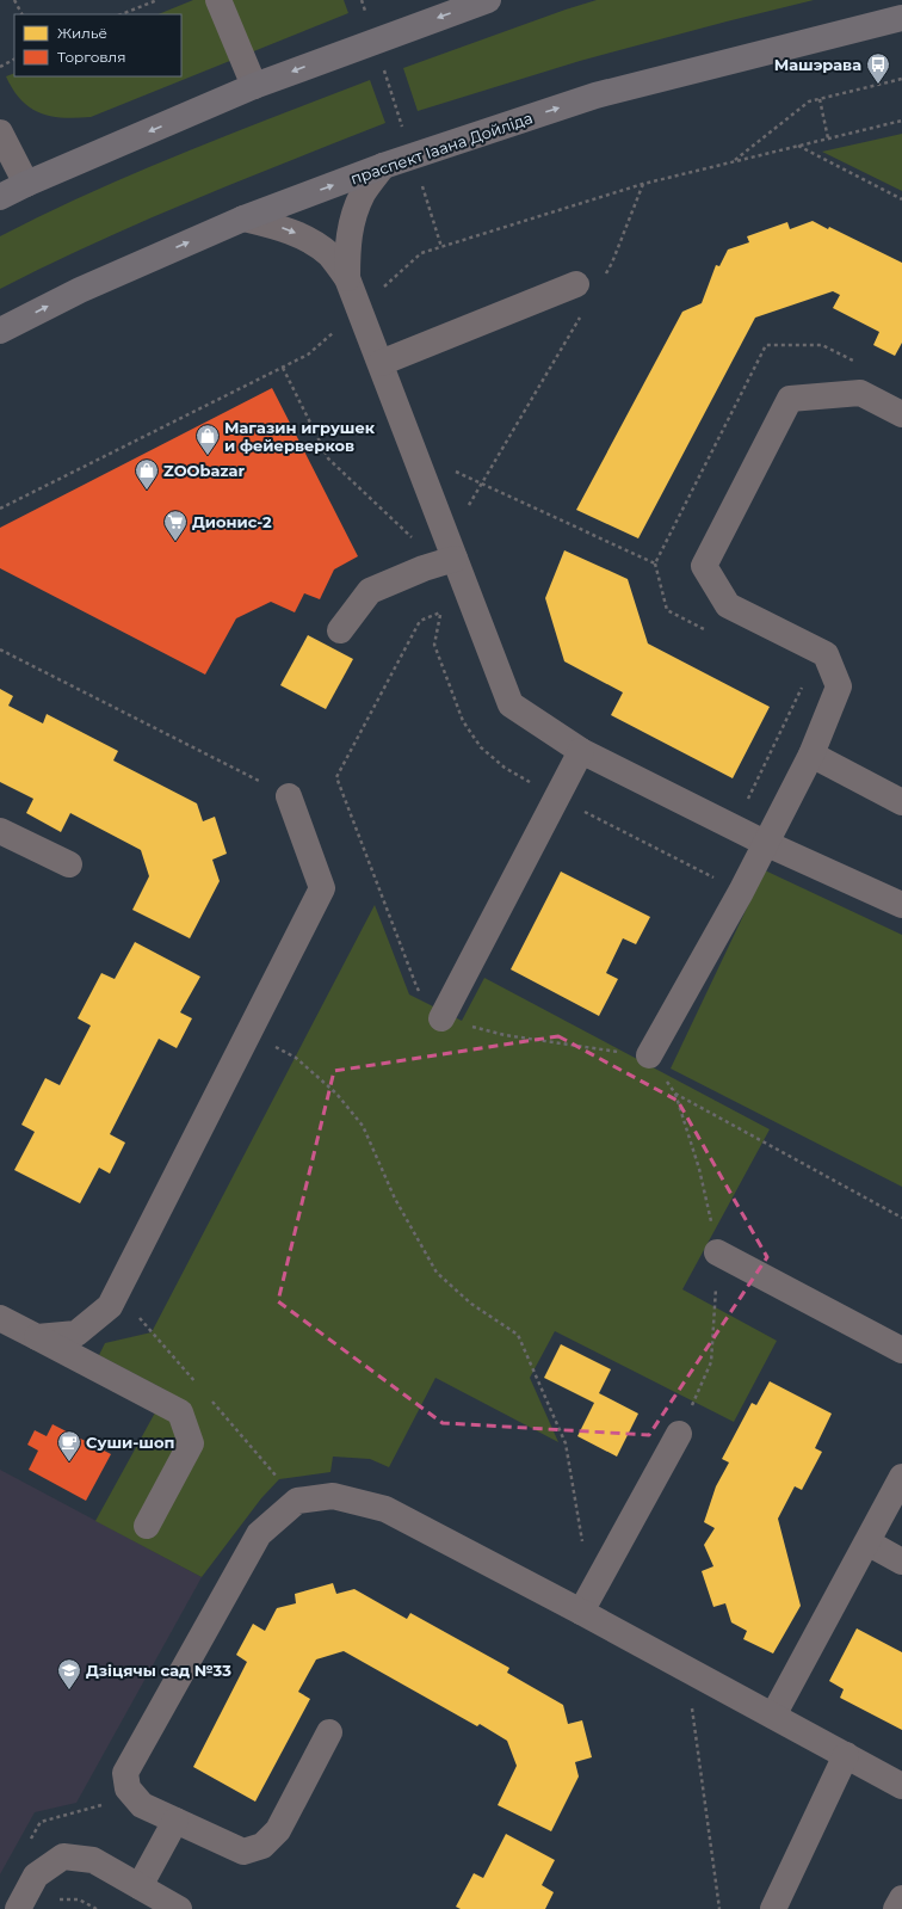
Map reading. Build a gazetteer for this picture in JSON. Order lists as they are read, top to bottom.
{
  "streets": {
    "main road": ["праспект Іаана Дойліда"]
  },
  "places": {
    "bus stop": ["Машэрава"],
    "shop": ["Магазин игрушек и фейерверков", "ZOObazar"],
    "supermarket": ["Дионис-2"],
    "cafe": ["Суши-шоп"],
    "school or university": ["Дзіцячы сад №33"]
  },
  "legend": ["Жильё", "Торговля"]
}
